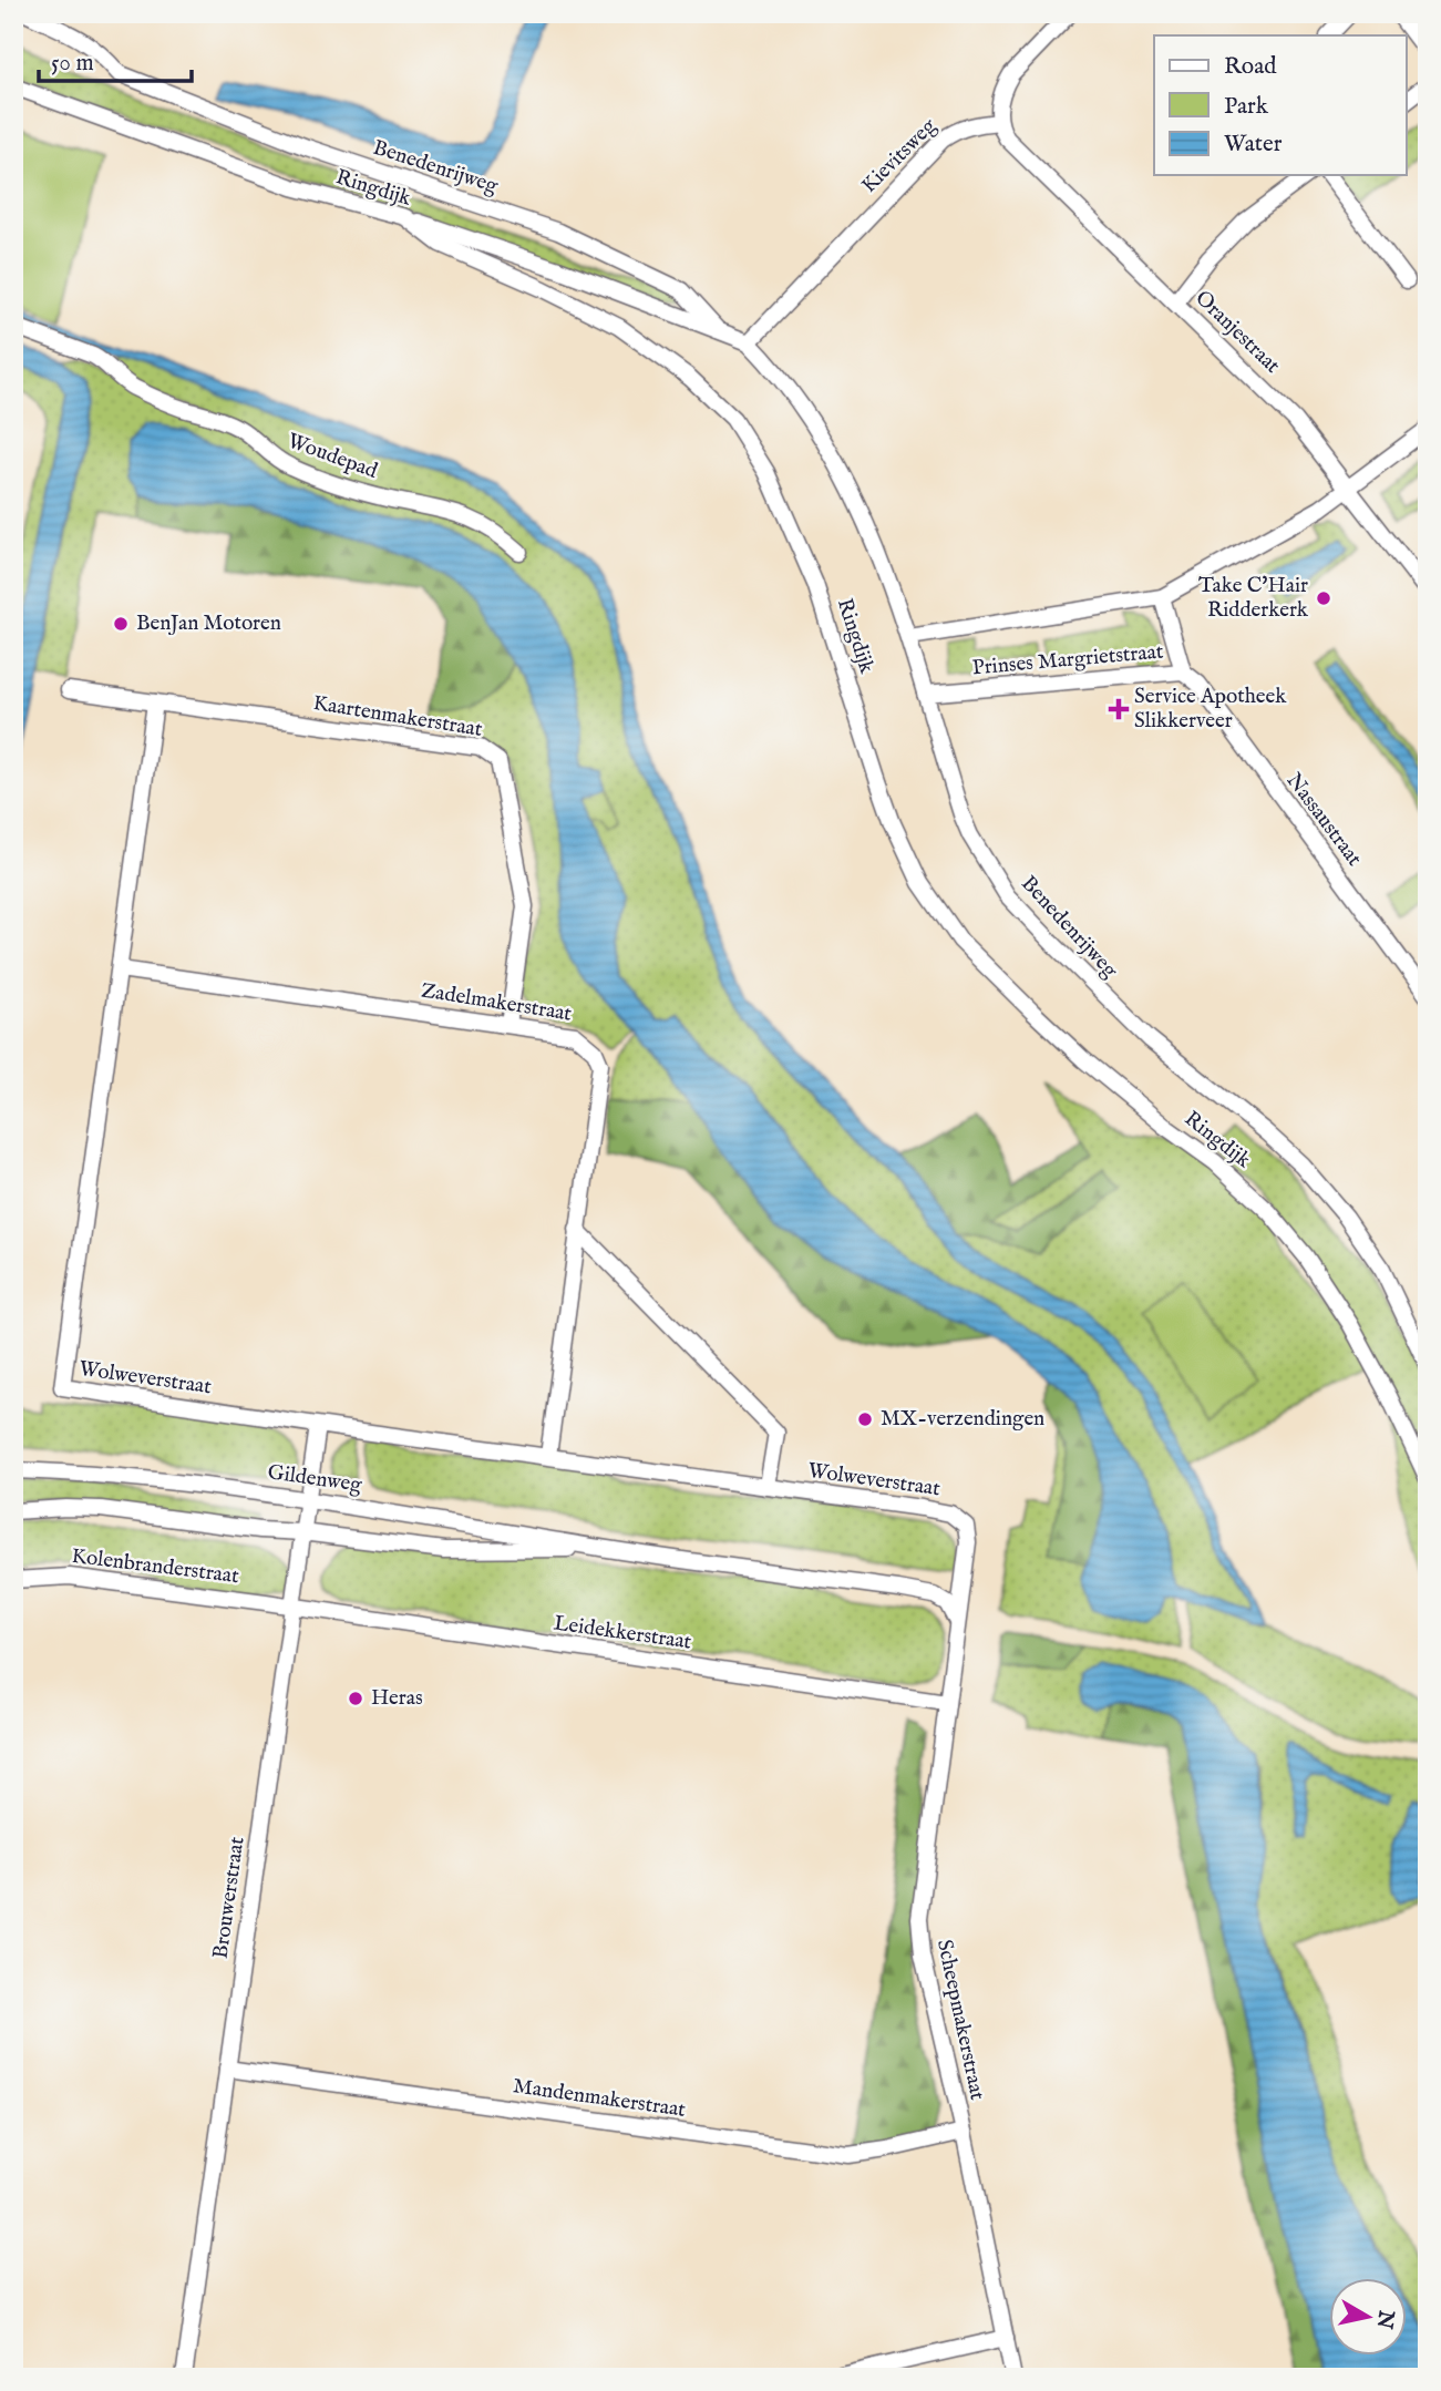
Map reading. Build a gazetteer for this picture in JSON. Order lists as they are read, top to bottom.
{
  "streets": {
    "street": [
      "Kievitsweg",
      "Benedenrijweg",
      "Ringdijk",
      "Oranjestraat",
      "Woudepad",
      "Prinses Margrietstraat",
      "Kaartenmakerstraat",
      "Nassaustraat",
      "Zadelmakerstraat",
      "Wolweverstraat",
      "Gildenweg",
      "Kolenbranderstraat",
      "Leidekkerstraat",
      "Brouwerstraat",
      "Scheepmakerstraat",
      "Mandenmakerstraat"
    ]
  },
  "crossings": [
    ["Kievitsweg", "Benedenrijweg"],
    ["Kievitsweg", "Oranjestraat"],
    ["Benedenrijweg", "Ringdijk"],
    ["Benedenrijweg", "Prinses Margrietstraat"],
    ["Oranjestraat", "Prinses Margrietstraat"],
    ["Prinses Margrietstraat", "Nassaustraat"],
    ["Kaartenmakerstraat", "Zadelmakerstraat"],
    ["Kaartenmakerstraat", "Wolweverstraat"],
    ["Zadelmakerstraat", "Wolweverstraat"],
    ["Wolweverstraat", "Gildenweg"],
    ["Wolweverstraat", "Brouwerstraat"],
    ["Wolweverstraat", "Scheepmakerstraat"],
    ["Gildenweg", "Brouwerstraat"],
    ["Gildenweg", "Scheepmakerstraat"],
    ["Kolenbranderstraat", "Leidekkerstraat"],
    ["Kolenbranderstraat", "Brouwerstraat"],
    ["Leidekkerstraat", "Brouwerstraat"],
    ["Leidekkerstraat", "Scheepmakerstraat"],
    ["Brouwerstraat", "Mandenmakerstraat"],
    ["Scheepmakerstraat", "Mandenmakerstraat"]
  ],
  "places": {
    "other": [
      "Take C'Hair Ridderkerk",
      "BenJan Motoren",
      "MX-verzendingen",
      "Heras"
    ],
    "health": ["Service Apotheek Slikkerveer"]
  },
  "legend": ["Road", "Park", "Water"],
  "scale_bar": "50 m",
  "north": "right"
}
